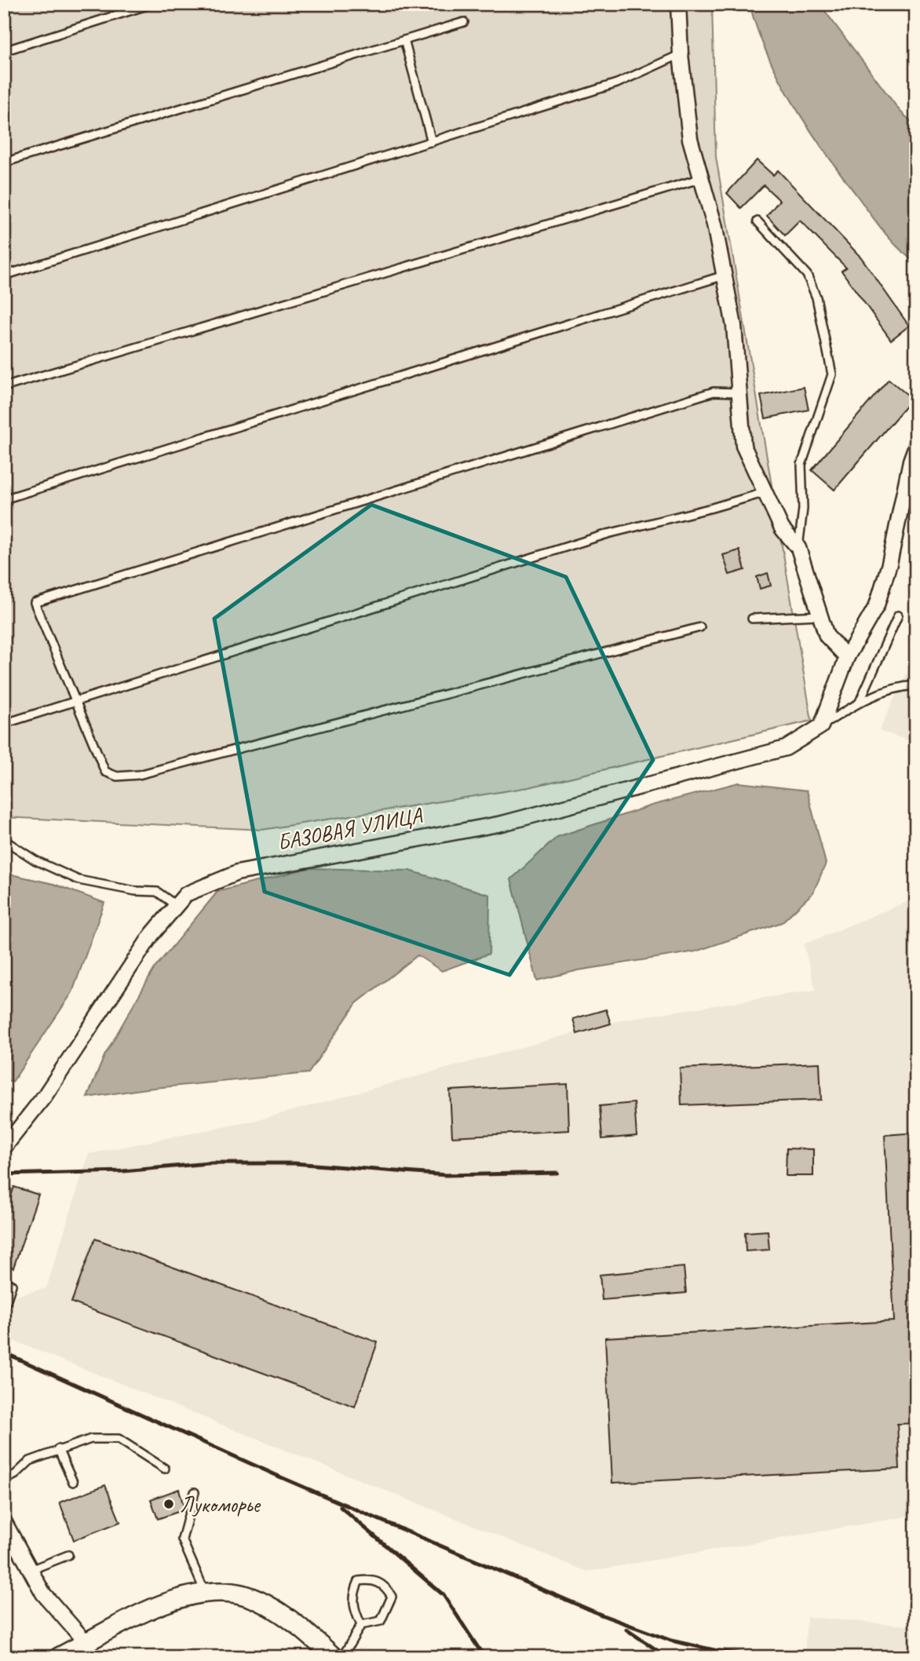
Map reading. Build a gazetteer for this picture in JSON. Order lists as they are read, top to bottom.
{
  "streets": {
    "street": ["БАЗОВАЯ УЛИЦА"]
  },
  "places": ["Лукоморье"]
}
